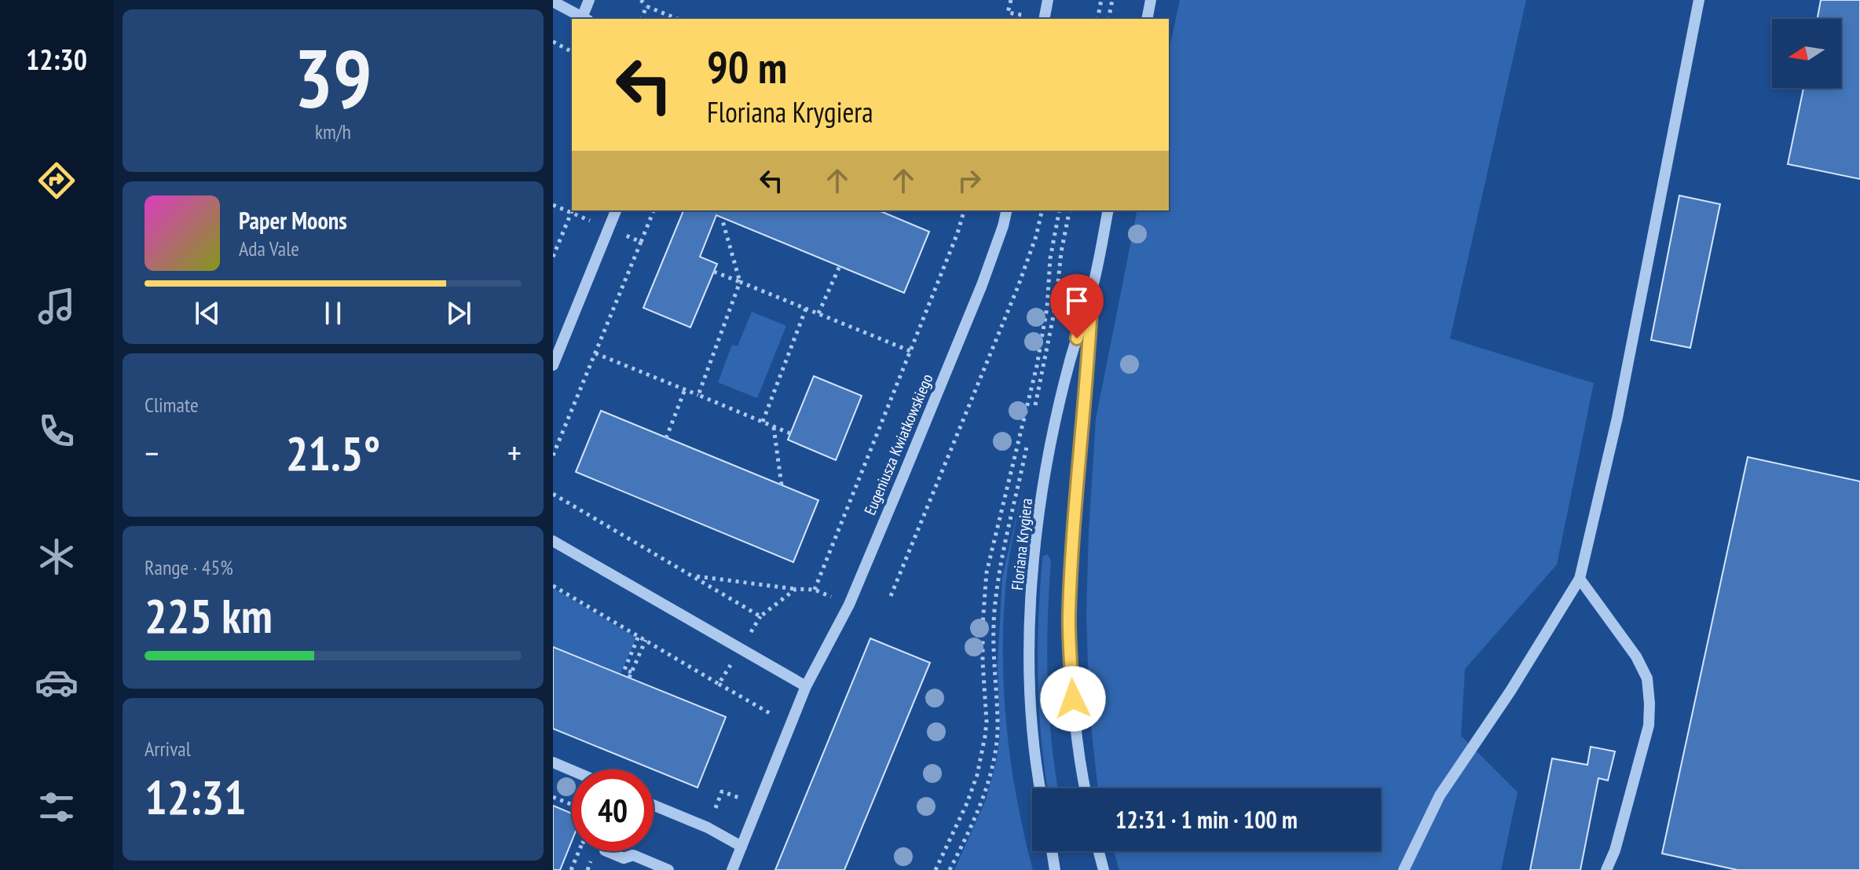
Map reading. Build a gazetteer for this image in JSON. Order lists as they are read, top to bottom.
{
  "streets": {
    "street": ["Eugeniusza Kwiatkowskiego", "Floriana Krygiera"]
  },
  "north": "left",
  "page": {
    "tabs": "12:30",
    "tile": [
      ["39", "km/h"],
      "Climate",
      ["Range · 45%", "225 km"],
      ["Arrival", "12:31"]
    ],
    "turn": ["90 m", "Floriana Krygiera"],
    "song": ["Paper Moons", "Ada Vale"],
    "heat": ["−", "21.5°", "+"],
    "limit": "40",
    "trip": "12:31 · 1 min · 100 m"
  }
}
